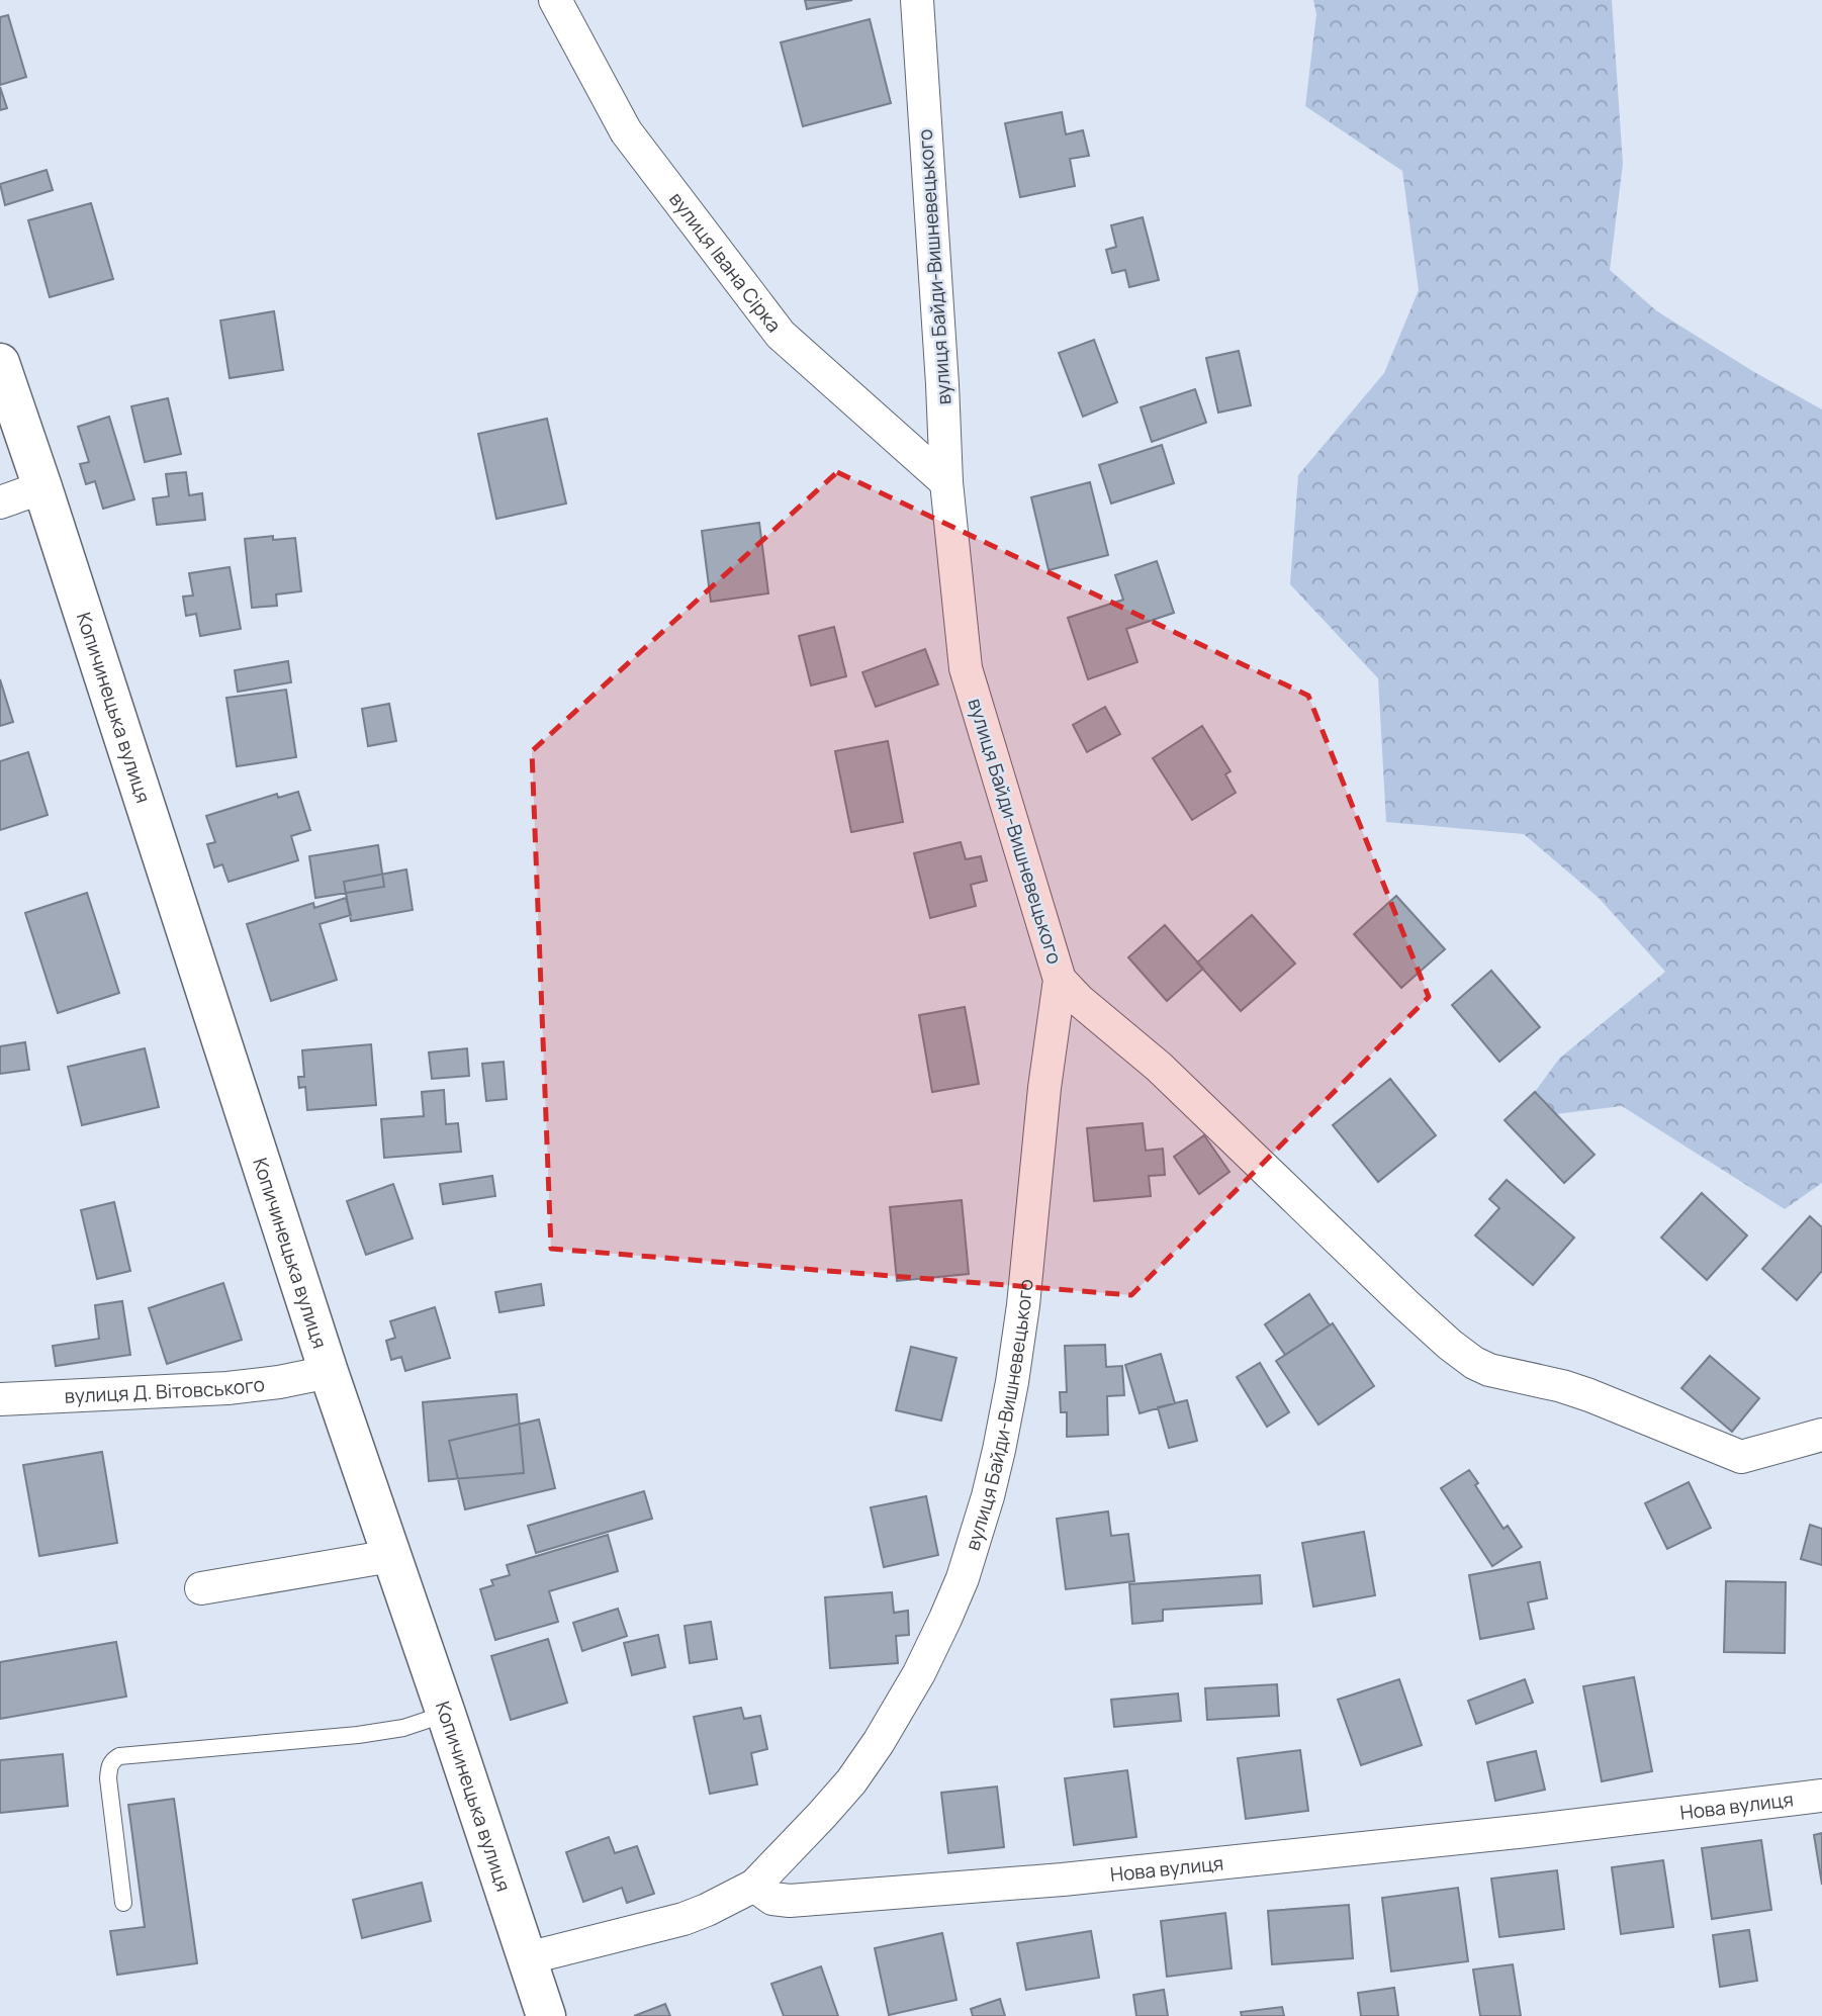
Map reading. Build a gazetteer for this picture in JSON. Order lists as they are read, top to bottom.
{
  "streets": {
    "main road": ["Копичинецька вулиця"],
    "street": [
      "вулиця Івана Сірка",
      "вулиця Байди-Вишневецького",
      "вулиця Д. Вітовського",
      "Нова вулиця"
    ]
  },
  "crossings": [
    ["вулиця Івана Сірка", "вулиця Байди-Вишневецького"],
    ["вулиця Байди-Вишневецького", "Нова вулиця"],
    ["Копичинецька вулиця", "вулиця Д. Вітовського"]
  ]
}
